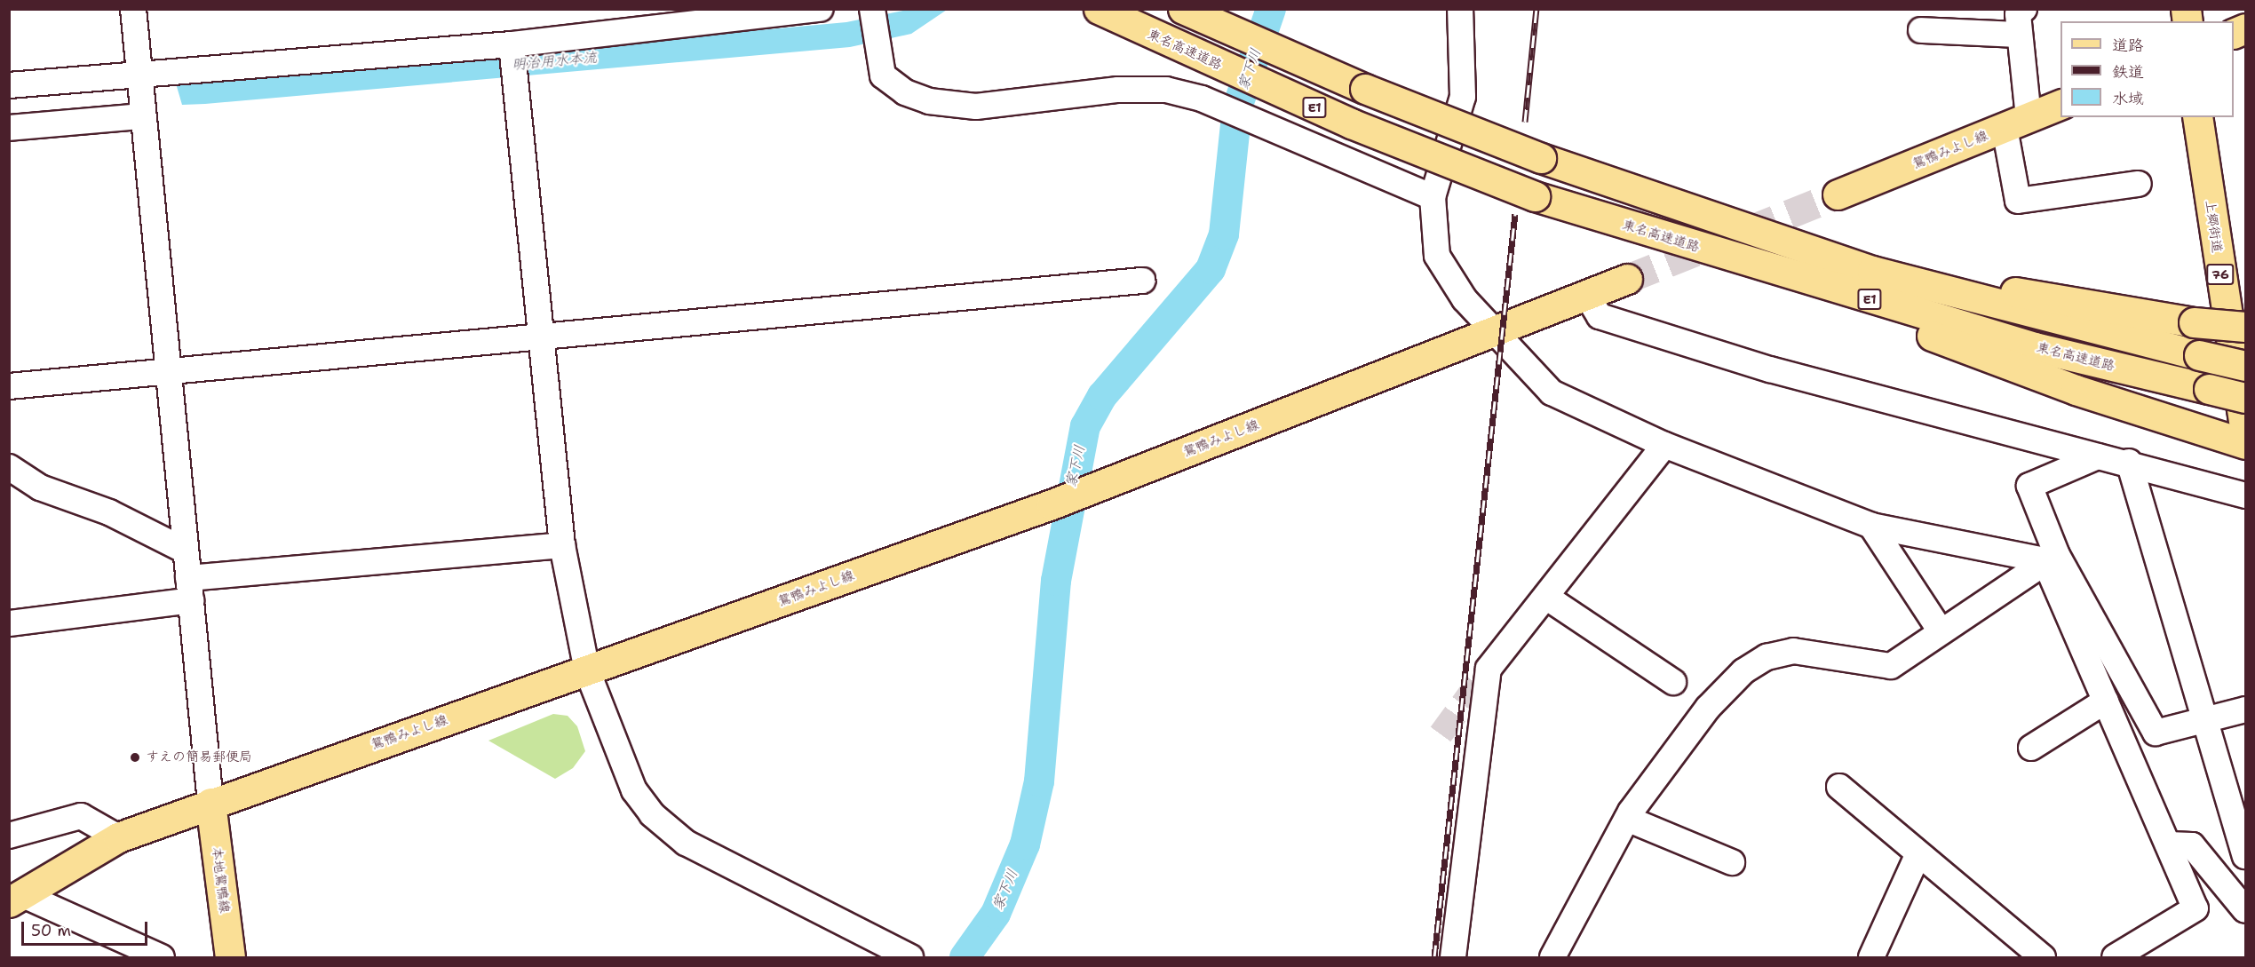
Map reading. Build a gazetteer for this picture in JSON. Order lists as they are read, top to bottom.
{
  "streets": {
    "main road": [
      "東名高速道路",
      "E1",
      "鴛鴨みよし線",
      "上郷街道",
      "76",
      "本地鴛鴨線"
    ]
  },
  "crossings": [
    ["鴛鴨みよし線", "本地鴛鴨線"]
  ],
  "water": ["明治用水本流", "家下川"],
  "places": ["すえの簡易郵便局"],
  "legend": ["道路", "鉄道", "水域"],
  "scale_bar": "50 m"
}
